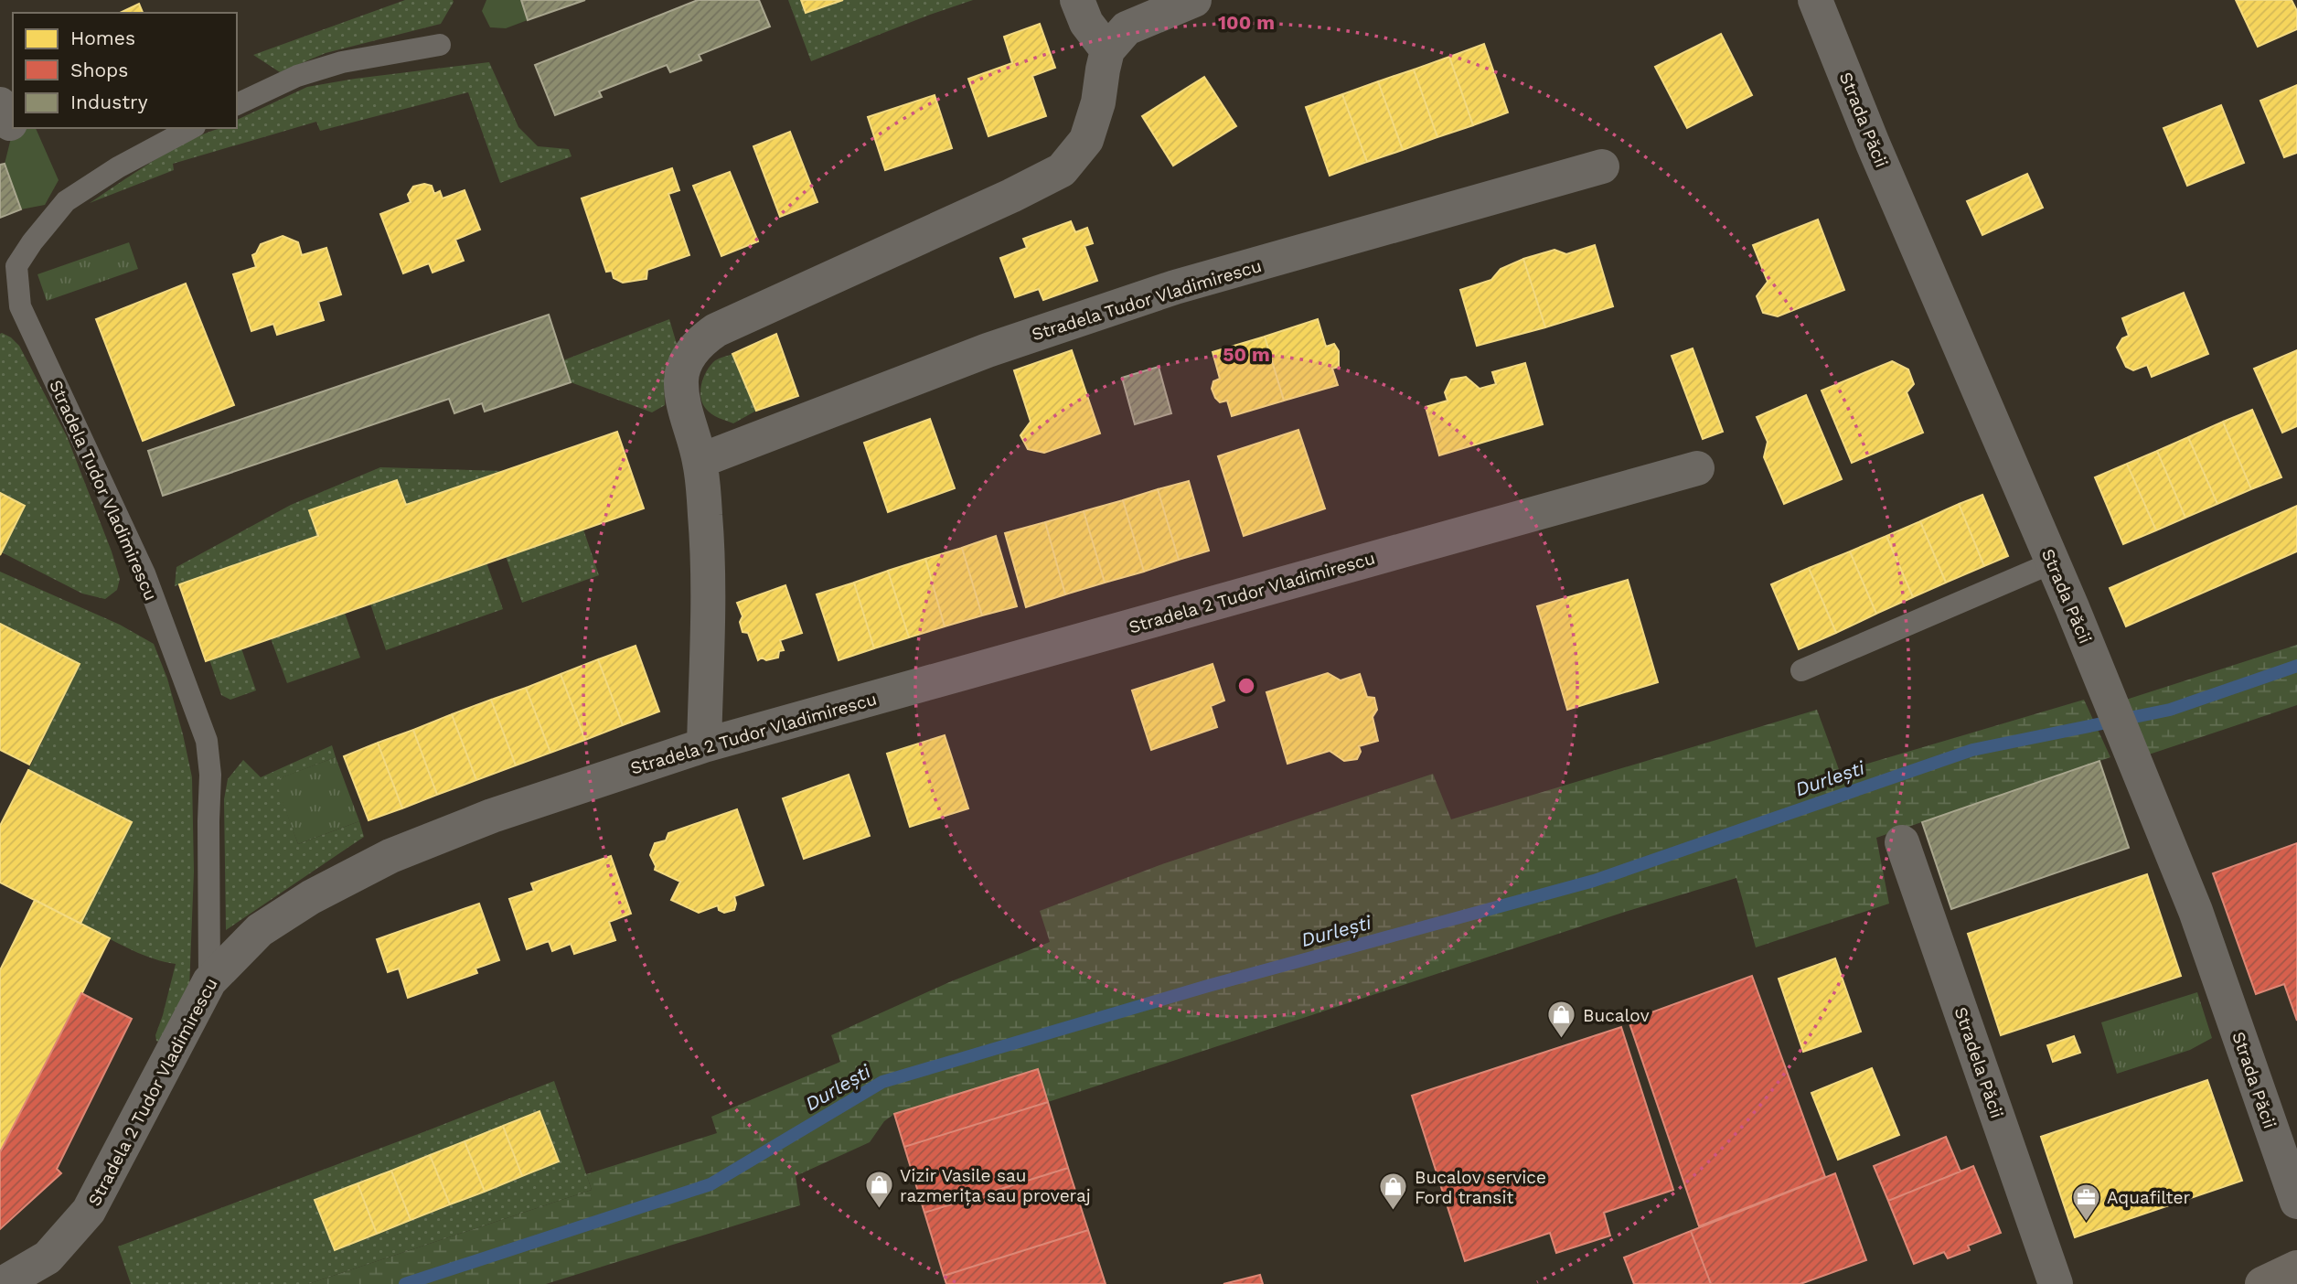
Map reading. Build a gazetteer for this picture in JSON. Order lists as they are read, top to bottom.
{
  "streets": {
    "street": [
      "Strada Păcii",
      "Stradela Tudor Vladimirescu",
      "Stradela 2 Tudor Vladimirescu",
      "Stradela Păcii"
    ]
  },
  "crossings": [
    ["Stradela Tudor Vladimirescu", "Stradela 2 Tudor Vladimirescu"]
  ],
  "water": ["Durlești"],
  "places": {
    "shop": ["Bucalov", "Vizir Vasile sau razmerița sau proveraj", "Bucalov service Ford transit"],
    "office": ["Aquafilter"]
  },
  "legend": ["Homes", "Shops", "Industry"],
  "rings": ["100 m", "50 m"]
}
